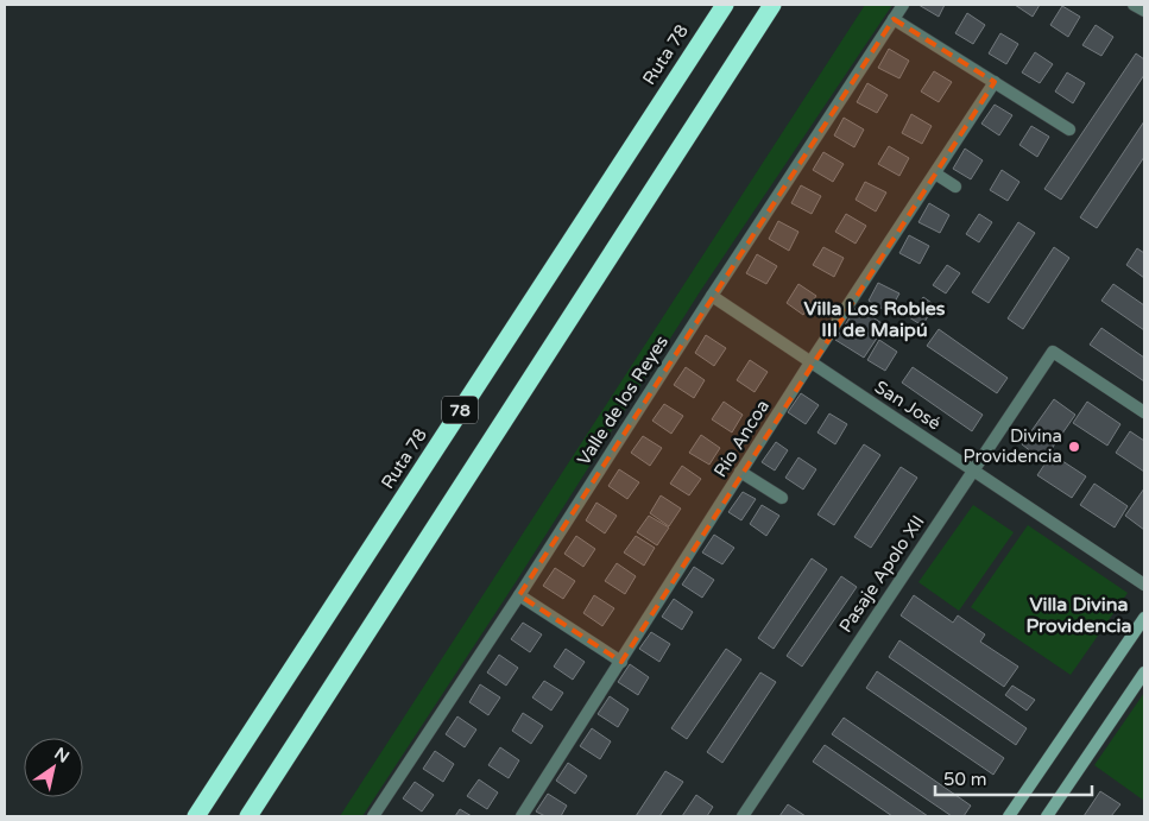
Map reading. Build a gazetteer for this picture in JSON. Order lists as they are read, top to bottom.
{
  "streets": {
    "highway": ["Ruta 78", "78"],
    "street": [
      "Valle de los Reyes",
      "San José",
      "Río Ancoa",
      "Pasaje Apolo XII"
    ]
  },
  "crossings": [
    ["Valle de los Reyes", "San José"],
    ["San José", "Río Ancoa"],
    ["San José", "Pasaje Apolo XII"]
  ],
  "districts": ["Villa Los Robles III de Maipú", "Villa Divina Providencia"],
  "places": ["Divina Providencia"],
  "scale_bar": "50 m",
  "north": "top right"
}
